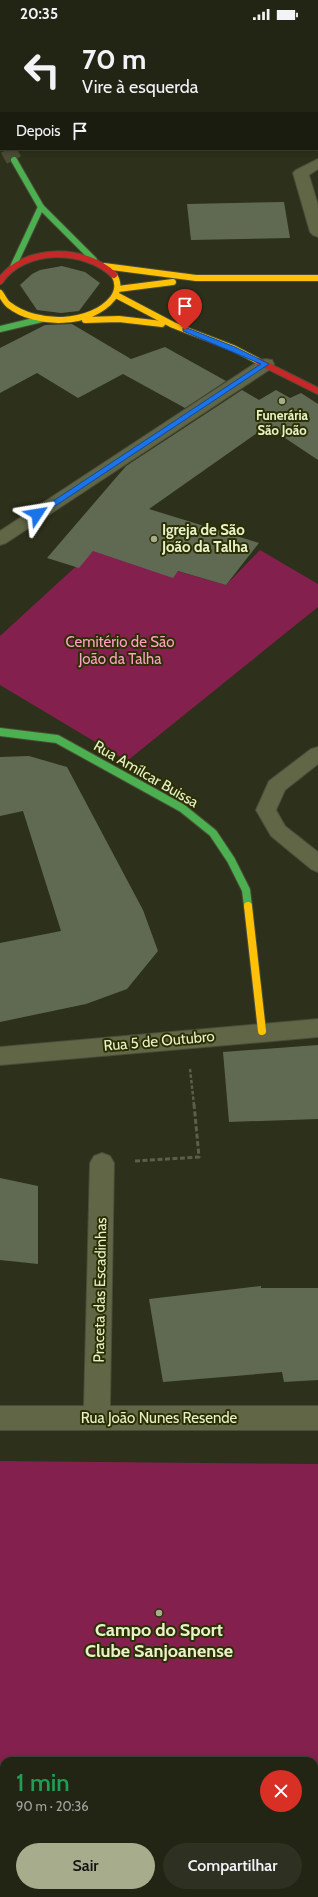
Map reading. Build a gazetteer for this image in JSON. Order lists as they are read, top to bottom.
{
  "streets": {
    "street": [
      "Rua Amílcar Buissa",
      "Rua 5 de Outubro",
      "Praceta das Escadinhas",
      "Rua João Nunes Resende"
    ]
  },
  "crossings": [
    ["Rua Amílcar Buissa", "Rua 5 de Outubro"],
    ["Praceta das Escadinhas", "Rua João Nunes Resende"]
  ],
  "parks": ["Cemitério de São João da Talha"],
  "places": ["Funerária São João", "Igreja de São João da Talha", "Campo do Sport Clube Sanjoanense"],
  "page": {
    "status": "20:35",
    "turn": ["70 m", "Vire à esquerda"],
    "then": "Depois",
    "heading": ["1 min", "90 m · 20:36"],
    "buttons": ["Sair", "Compartilhar"]
  }
}
